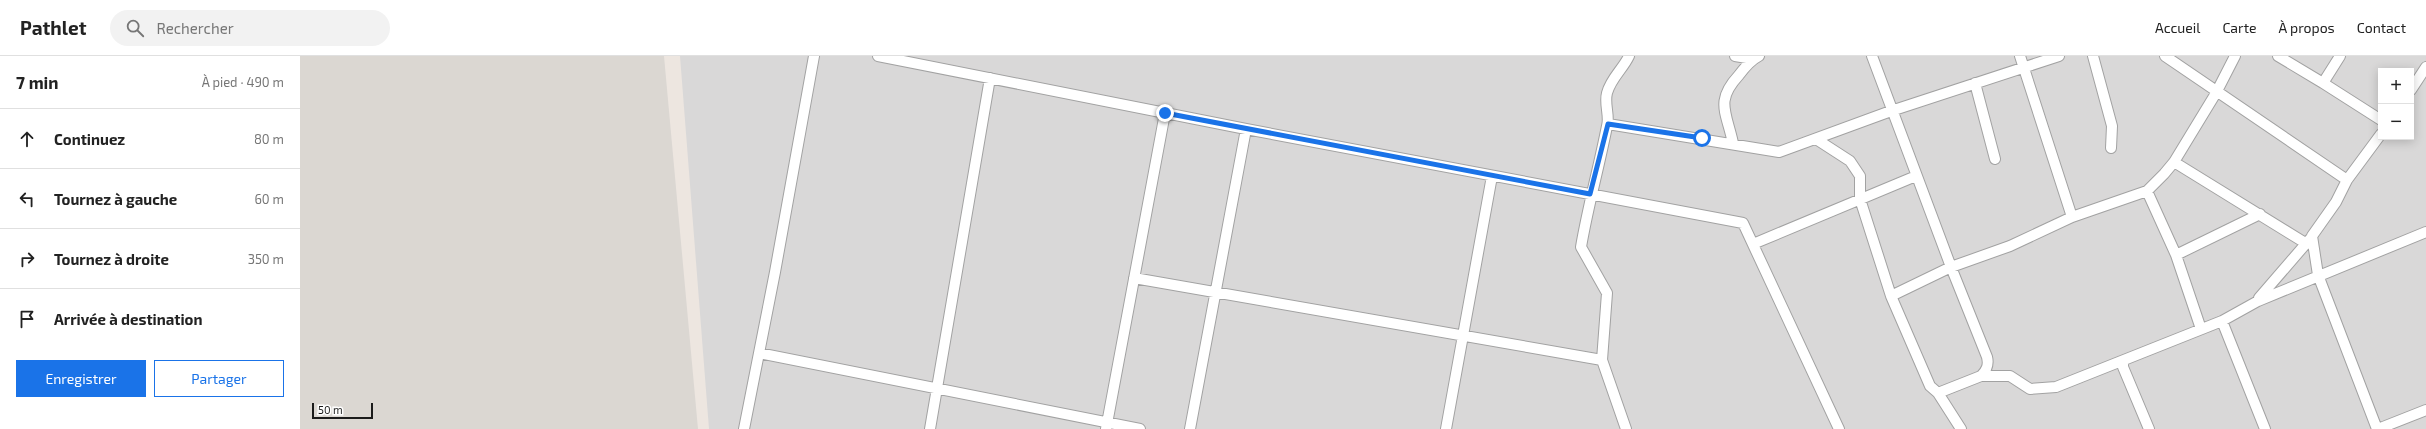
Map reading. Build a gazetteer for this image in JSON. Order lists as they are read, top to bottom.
{
  "scale_bar": "50 m",
  "page": {
    "header": "Pathlet",
    "search": "Rechercher",
    "nav": [
      "Accueil",
      "Carte",
      "À propos",
      "Contact"
    ],
    "heading": ["7 min", "À pied · 490 m"],
    "map_buttons": ["+", "−"],
    "list": [
      ["Continuez", "80 m"],
      ["Tournez à gauche", "60 m"],
      ["Tournez à droite", "350 m"],
      "Arrivée à destination"
    ],
    "buttons": ["Enregistrer", "Partager"],
    "scale": "50 m"
  }
}
